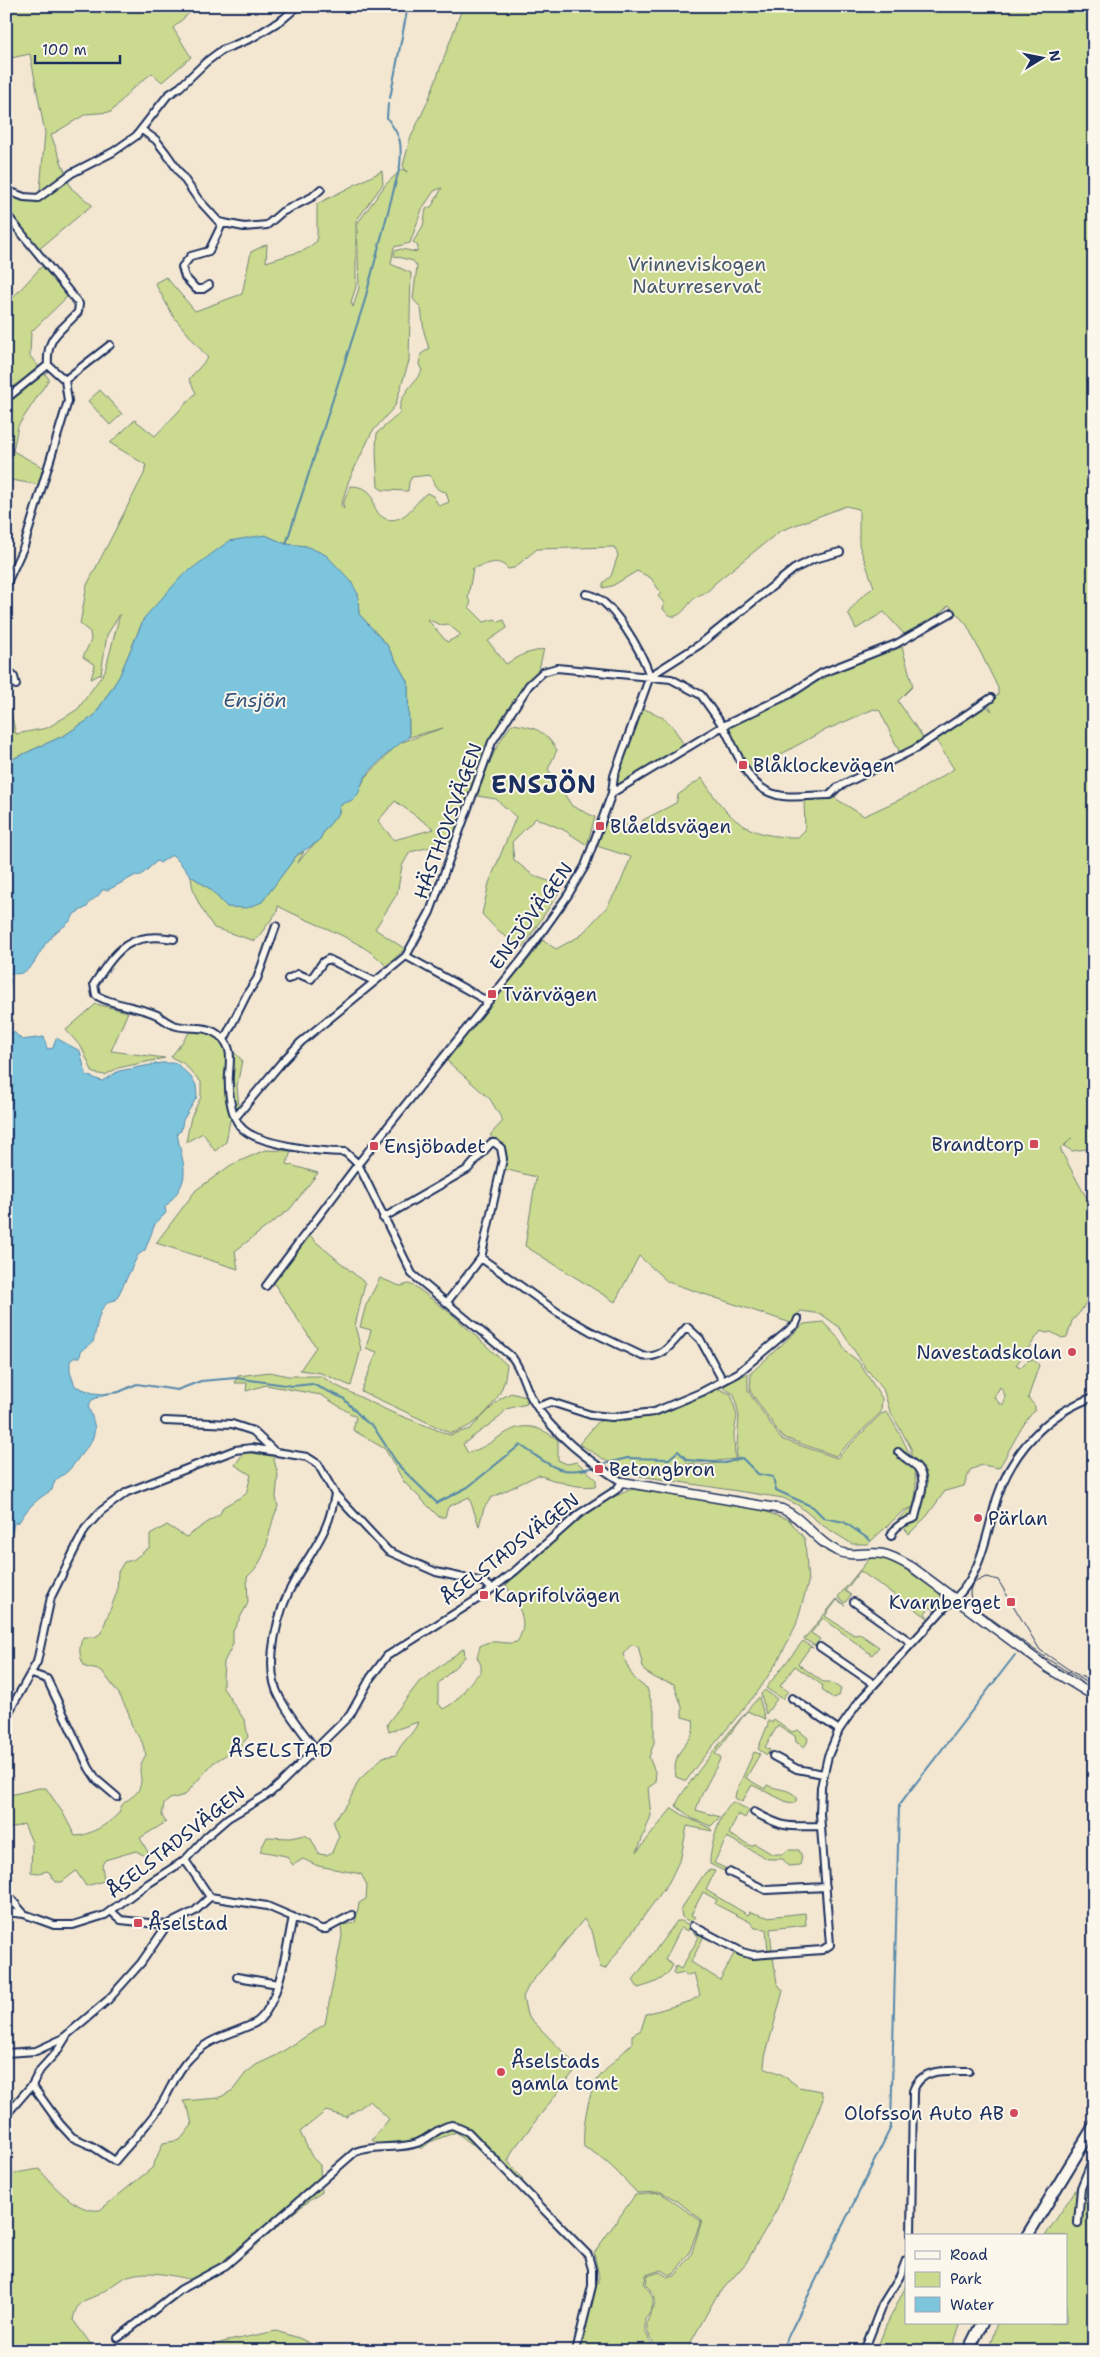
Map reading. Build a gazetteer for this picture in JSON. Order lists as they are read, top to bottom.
{
  "streets": {
    "street": ["HÄSTHOVSVÄGEN", "ENSJÖVÄGEN", "ÅSELSTADSVÄGEN"]
  },
  "districts": ["ENSJÖN", "ÅSELSTAD"],
  "water": ["Ensjön"],
  "parks": ["Vrinneviskogen Naturreservat"],
  "places": {
    "transit": [
      "Blåklockevägen",
      "Blåeldsvägen",
      "Tvärvägen",
      "Brandtorp",
      "Ensjöbadet",
      "Betongbron",
      "Kaprifolvägen",
      "Kvarnberget",
      "Åselstad"
    ],
    "other": [
      "Navestadskolan",
      "Pärlan",
      "Åselstads gamla tomt",
      "Olofsson Auto AB"
    ]
  },
  "legend": ["Road", "Park", "Water"],
  "scale_bar": "100 m",
  "north": "right"
}
